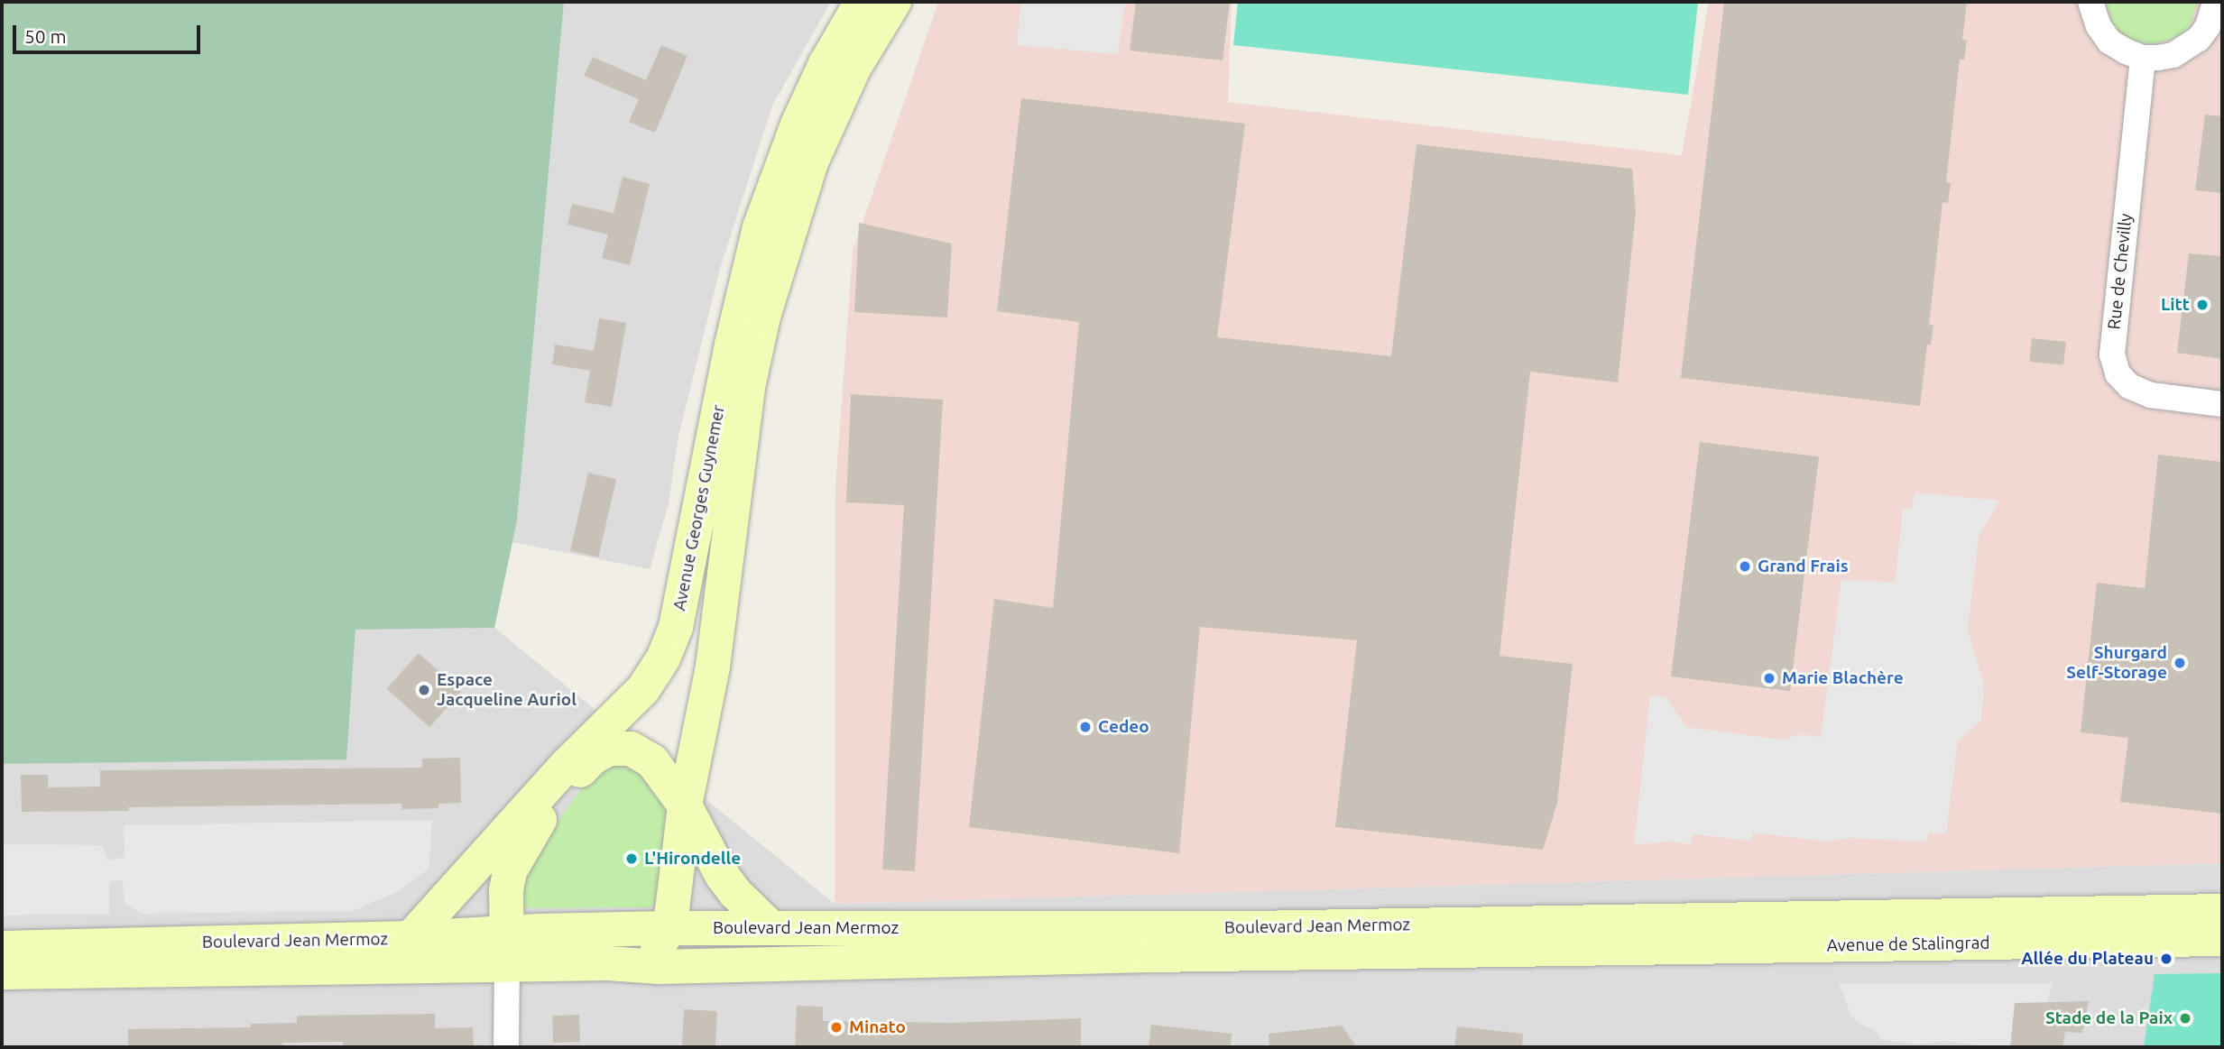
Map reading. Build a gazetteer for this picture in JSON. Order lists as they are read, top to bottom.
{
  "streets": {
    "main road": ["Avenue Georges Guynemer", "Boulevard Jean Mermoz", "Avenue de Stalingrad"],
    "street": ["Rue de Chevilly"]
  },
  "crossings": [
    ["Avenue Georges Guynemer", "Boulevard Jean Mermoz"],
    ["Boulevard Jean Mermoz", "Avenue de Stalingrad"]
  ],
  "places": [
    "Litt",
    "Grand Frais",
    "Shurgard Self-Storage",
    "Marie Blachère",
    "Espace Jacqueline Auriol",
    "Cedeo",
    "L'Hirondelle",
    "Allée du Plateau",
    "Stade de la Paix",
    "Minato"
  ],
  "scale_bar": "50 m"
}
